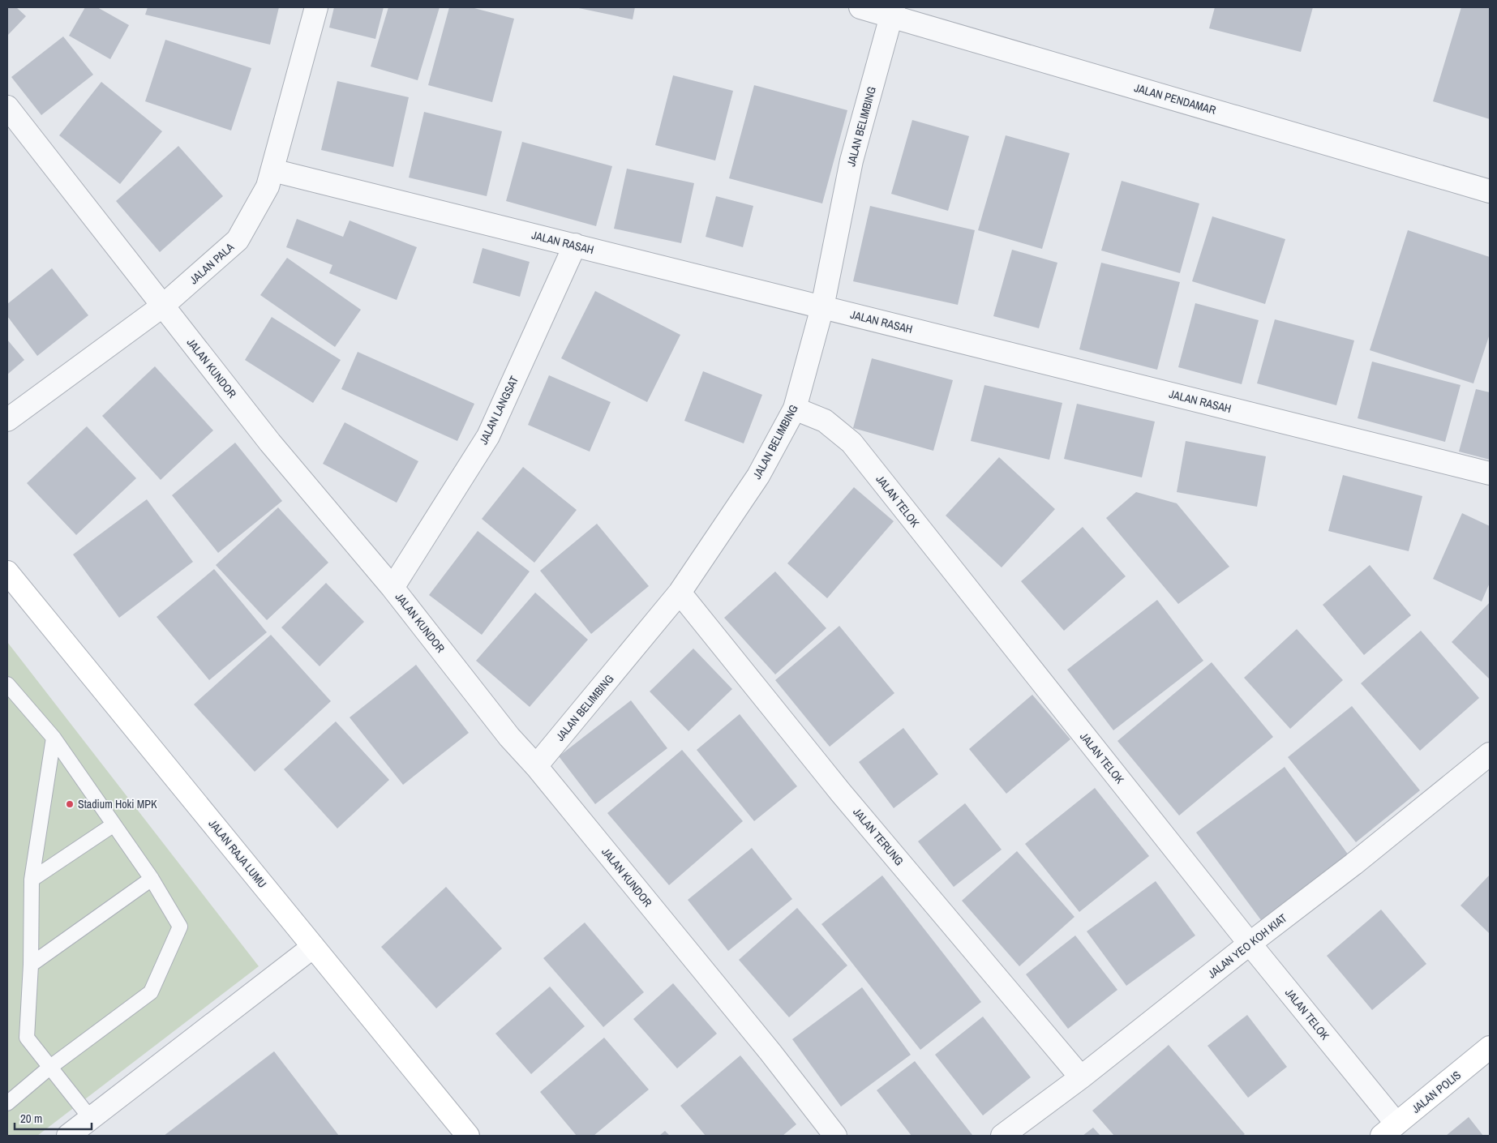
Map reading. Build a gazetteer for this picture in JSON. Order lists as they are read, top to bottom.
{
  "streets": {
    "street": [
      "JALAN PENDAMAR",
      "JALAN BELIMBING",
      "JALAN RASAH",
      "JALAN PALA",
      "JALAN KUNDOR",
      "JALAN LANGSAT",
      "JALAN TELOK",
      "JALAN TERUNG",
      "JALAN RAJA LUMU",
      "JALAN YEO KOH KIAT",
      "JALAN POLIS"
    ]
  },
  "crossings": [
    ["JALAN PENDAMAR", "JALAN BELIMBING"],
    ["JALAN BELIMBING", "JALAN RASAH"],
    ["JALAN BELIMBING", "JALAN KUNDOR"],
    ["JALAN BELIMBING", "JALAN TELOK"],
    ["JALAN BELIMBING", "JALAN TERUNG"],
    ["JALAN RASAH", "JALAN PALA"],
    ["JALAN RASAH", "JALAN LANGSAT"],
    ["JALAN PALA", "JALAN KUNDOR"],
    ["JALAN KUNDOR", "JALAN LANGSAT"],
    ["JALAN TELOK", "JALAN YEO KOH KIAT"],
    ["JALAN TELOK", "JALAN POLIS"],
    ["JALAN TERUNG", "JALAN YEO KOH KIAT"]
  ],
  "places": ["Stadium Hoki MPK"],
  "scale_bar": "20 m"
}
